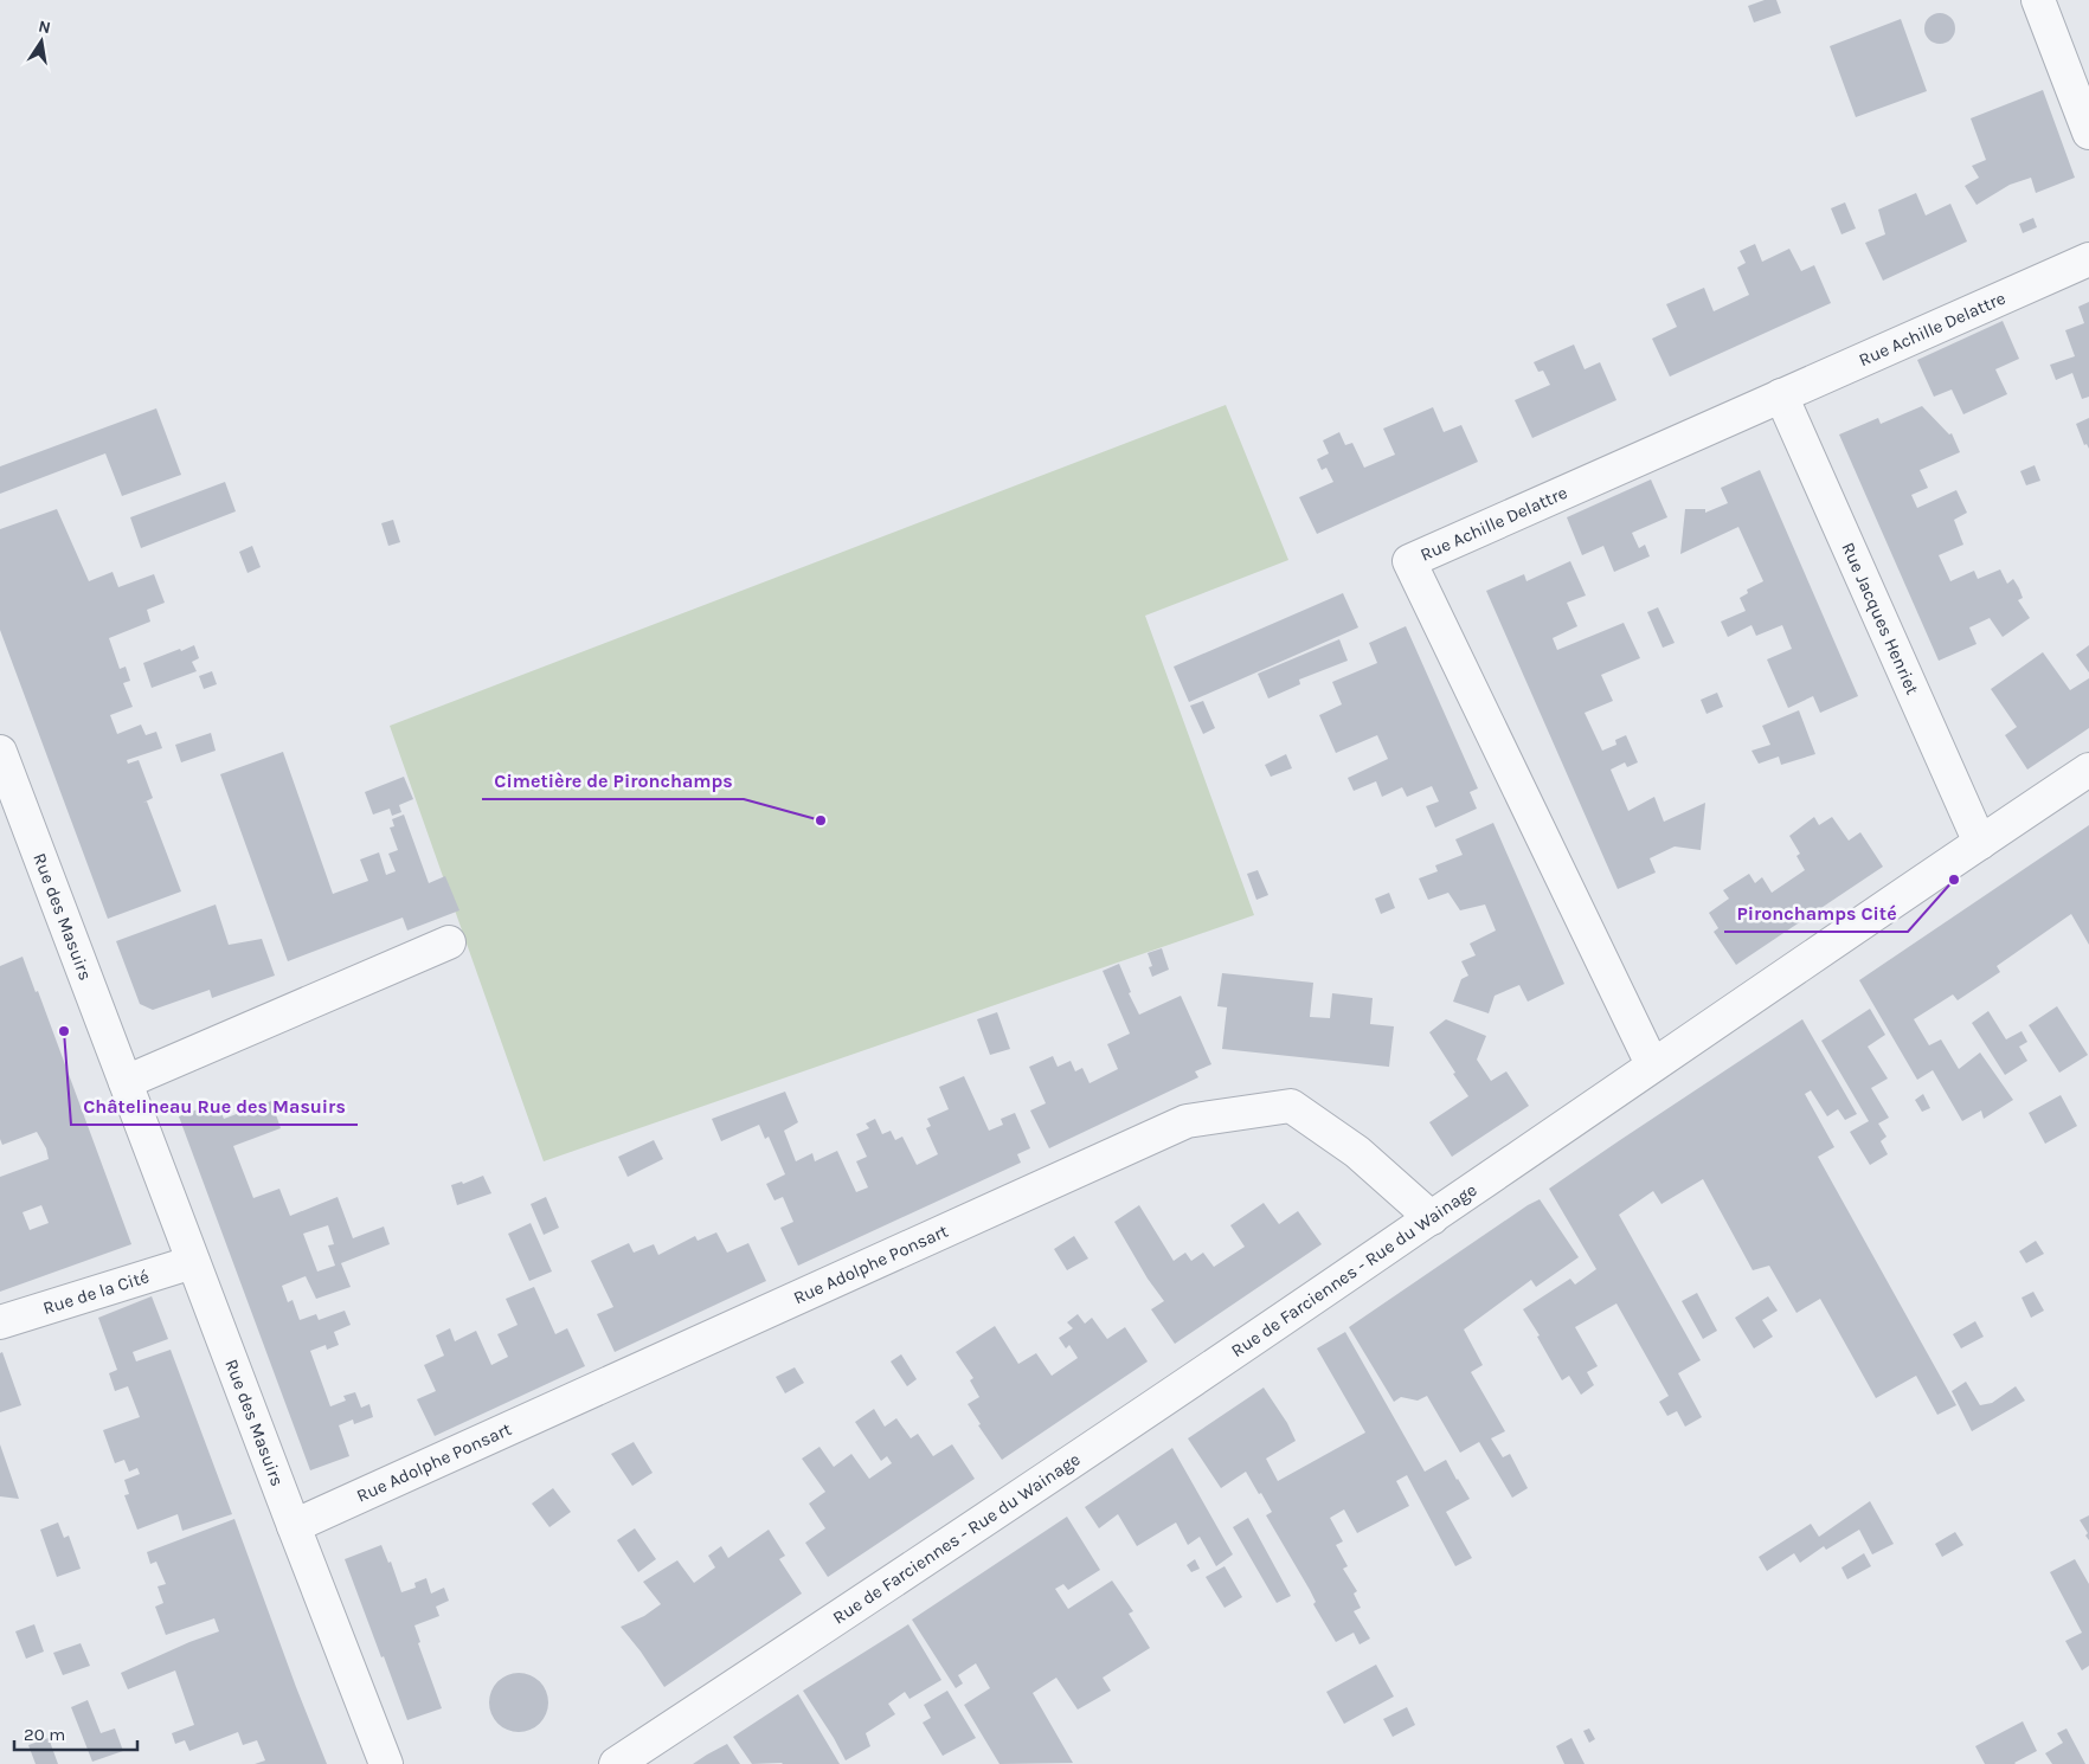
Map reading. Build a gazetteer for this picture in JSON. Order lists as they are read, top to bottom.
{
  "streets": {
    "street": [
      "Rue Achille Delattre",
      "Rue Jacques Henriet",
      "Rue des Masuirs",
      "Rue Adolphe Ponsart",
      "Rue de Farciennes - Rue du Wainage",
      "Rue de la Cité"
    ]
  },
  "crossings": [
    ["Rue Achille Delattre", "Rue Jacques Henriet"],
    ["Rue Achille Delattre", "Rue de Farciennes - Rue du Wainage"],
    ["Rue Jacques Henriet", "Rue de Farciennes - Rue du Wainage"],
    ["Rue des Masuirs", "Rue Adolphe Ponsart"],
    ["Rue des Masuirs", "Rue de la Cité"],
    ["Rue Adolphe Ponsart", "Rue de Farciennes - Rue du Wainage"]
  ],
  "places": ["Cimetière de Pironchamps", "Pironchamps Cité", "Châtelineau Rue des Masuirs"],
  "scale_bar": "20 m",
  "north": "top"
}
